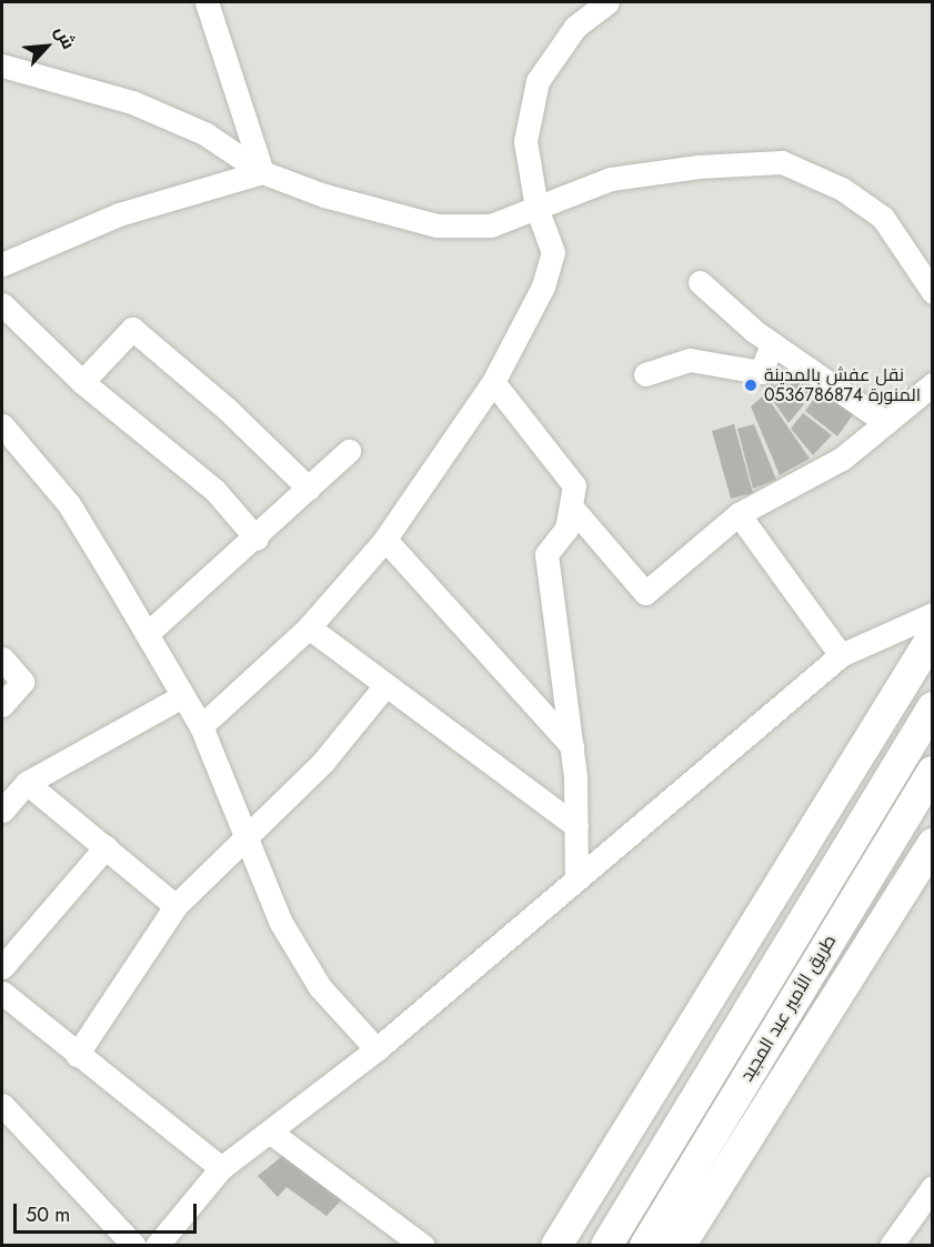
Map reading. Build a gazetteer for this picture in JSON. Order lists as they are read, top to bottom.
{
  "streets": {
    "main road": ["طريق الأمير عبد المجيد"]
  },
  "places": ["نقل عفش بالمدينة المنورة 0536786874"],
  "scale_bar": "50 m",
  "north": "top right"
}
